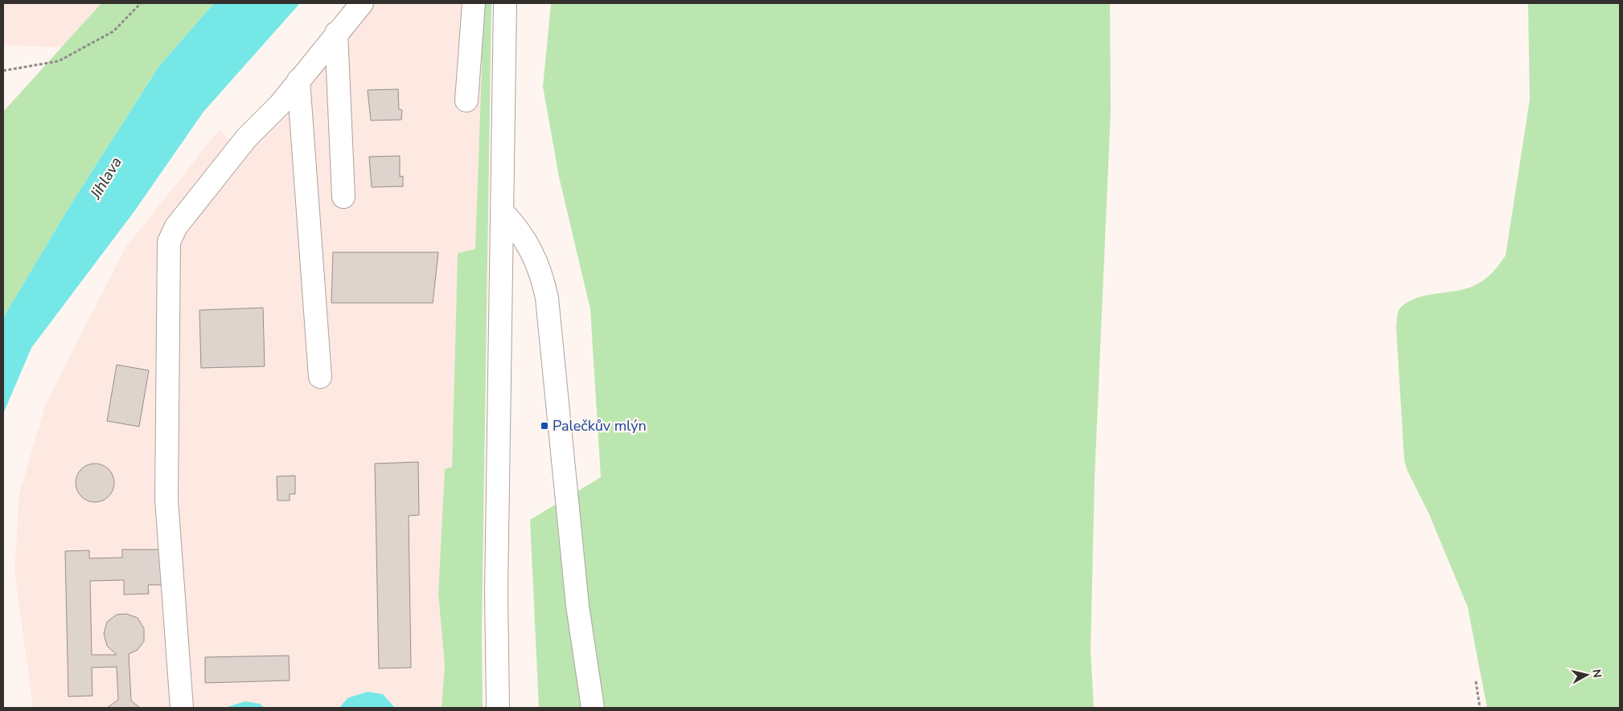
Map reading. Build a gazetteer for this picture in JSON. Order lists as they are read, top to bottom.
{
  "water": ["Jihlava"],
  "places": {
    "transit": ["Palečkův mlýn"]
  },
  "north": "right"
}
